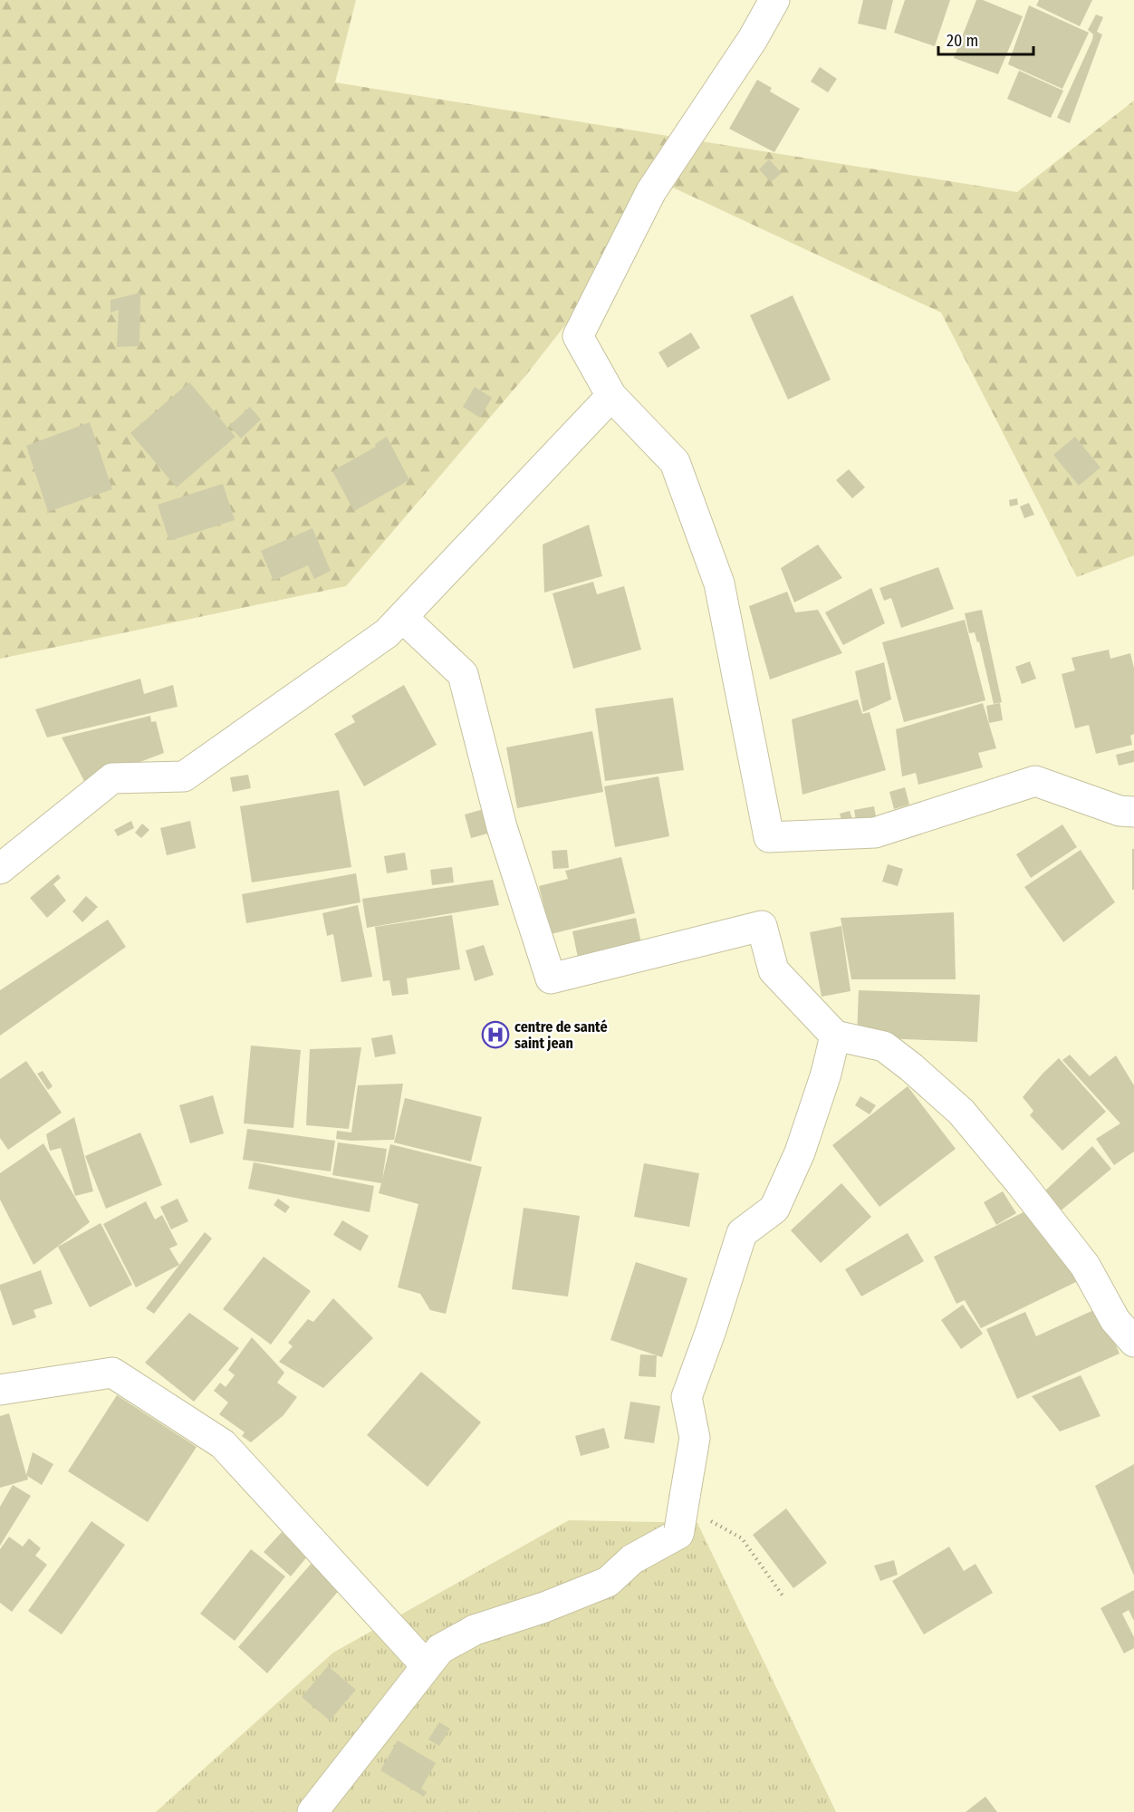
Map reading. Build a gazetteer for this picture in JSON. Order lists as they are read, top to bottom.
{
  "places": {
    "hospital": ["centre de santé saint jean"]
  },
  "scale_bar": "20 m"
}
